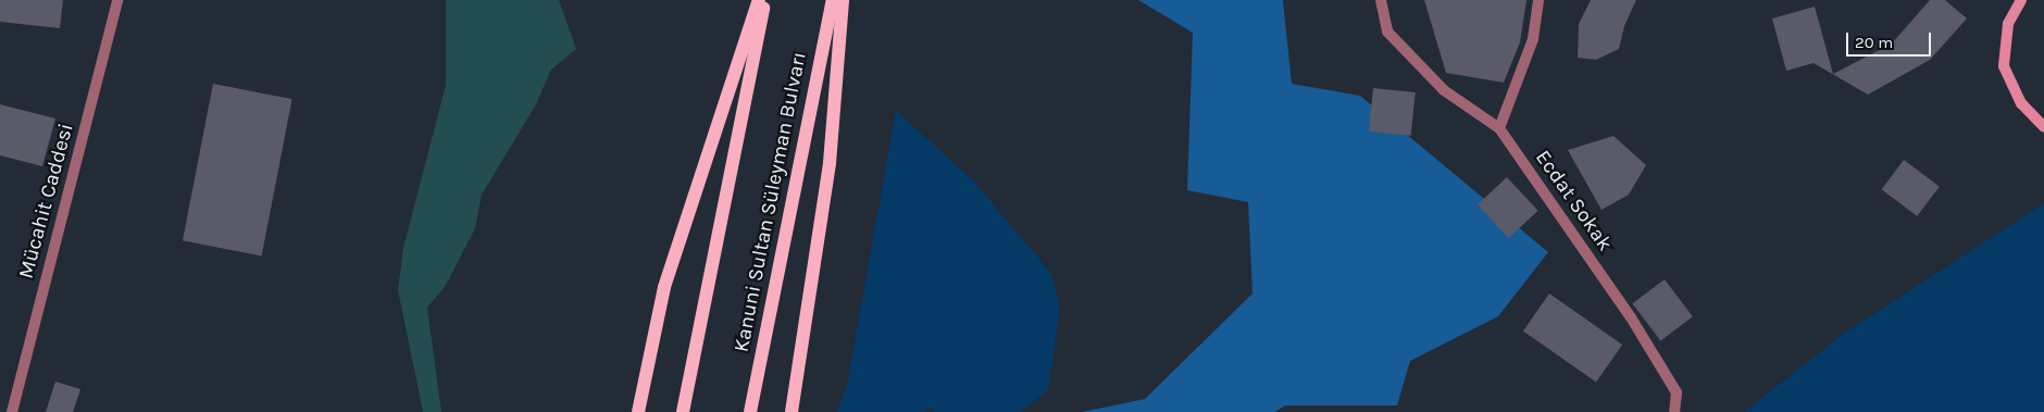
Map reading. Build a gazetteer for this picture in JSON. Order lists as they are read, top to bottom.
{
  "streets": {
    "main road": ["Kanuni Sultan Süleyman Bulvarı"],
    "street": ["Mücahit Caddesi", "Ecdat Sokak"]
  },
  "scale_bar": "20 m"
}
